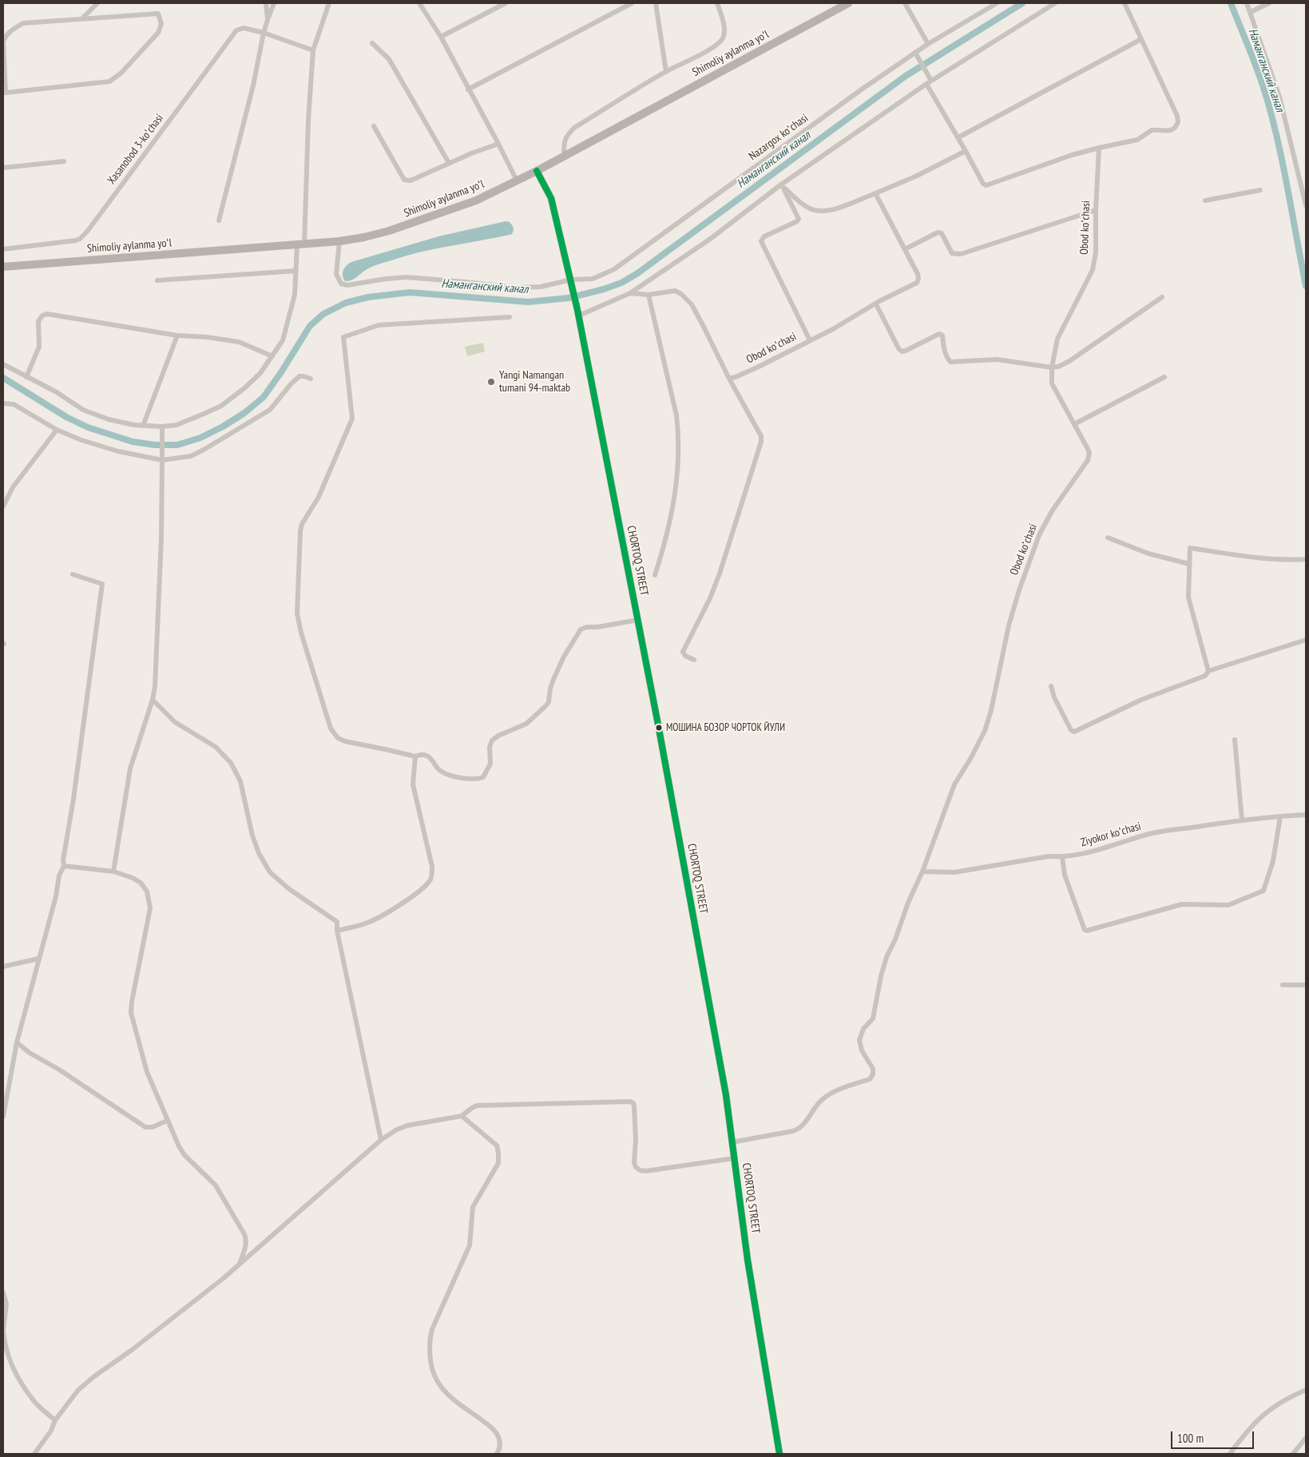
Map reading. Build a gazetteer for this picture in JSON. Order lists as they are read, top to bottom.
{
  "streets": {
    "main road": ["Shimoliy aylanma yoʻl", "CHORTOQ STREET"],
    "street": [
      "Nazargox koʻchasi",
      "Xasanobod 3-koʻchasi",
      "Obod koʻchasi",
      "Ziyokor koʻchasi"
    ]
  },
  "crossings": [
    ["Shimoliy aylanma yoʻl", "Nazargox koʻchasi"],
    ["Shimoliy aylanma yoʻl", "CHORTOQ STREET"],
    ["Nazargox koʻchasi", "CHORTOQ STREET"],
    ["Obod koʻchasi", "CHORTOQ STREET"],
    ["Obod koʻchasi", "Ziyokor koʻchasi"]
  ],
  "water": ["Наманганский канал"],
  "places": ["Yangi Namangan tumani 94-maktab", "МОШИНА БОЗОР ЧОРТОК ЙУЛИ"],
  "scale_bar": "100 m"
}
